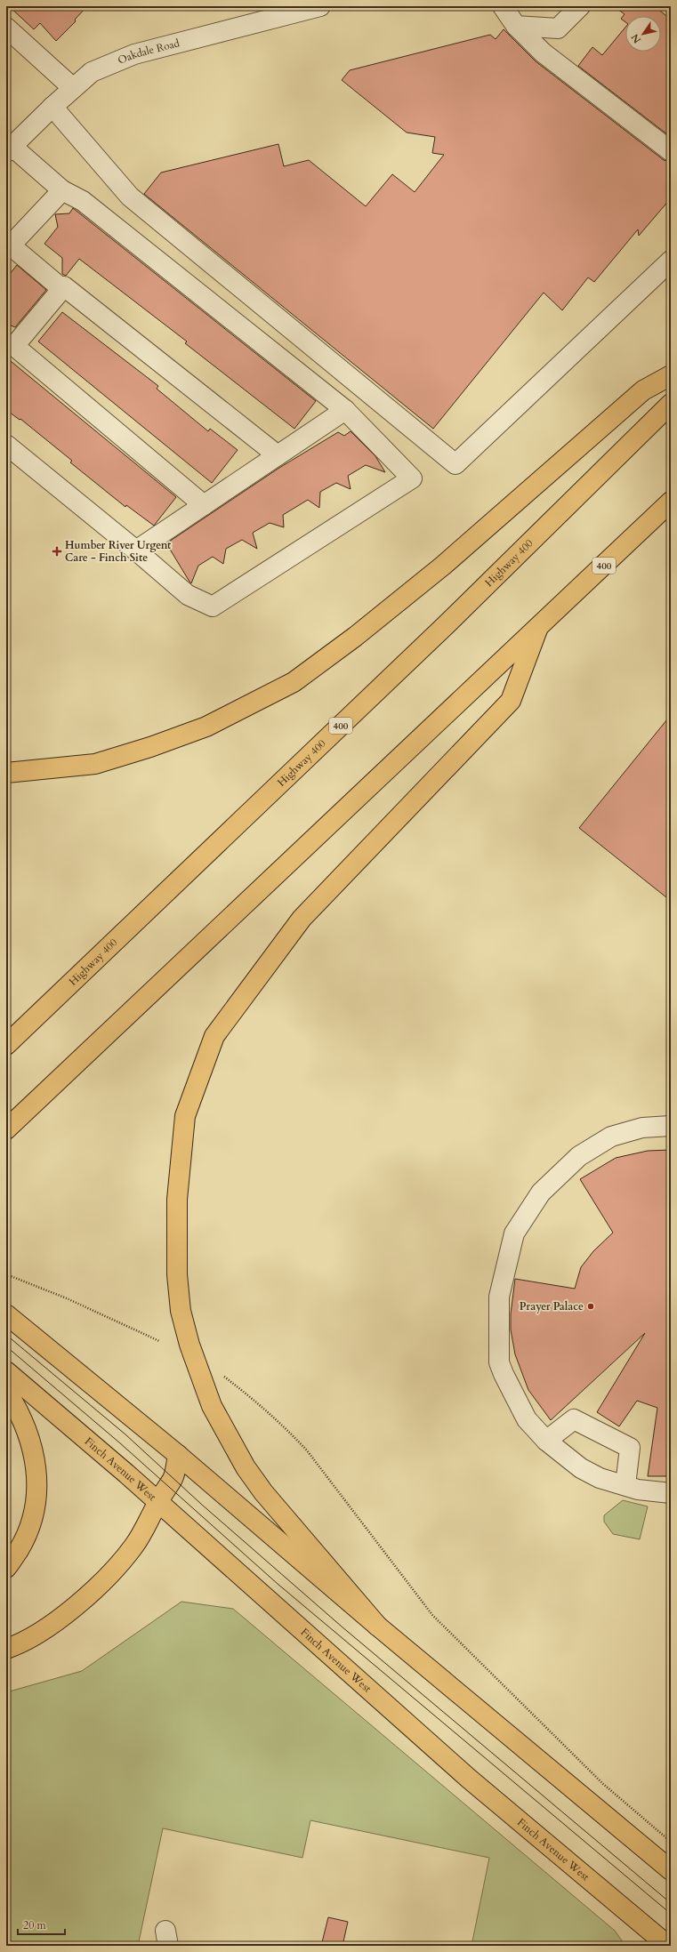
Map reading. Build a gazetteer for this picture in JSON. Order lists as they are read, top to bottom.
{
  "streets": {
    "main road": ["Highway 400", "400", "Finch Avenue West"],
    "street": ["Oakdale Road"]
  },
  "places": {
    "health": ["Humber River Urgent Care - Finch Site"],
    "other": ["Prayer Palace"]
  },
  "scale_bar": "20 m",
  "north": "bottom left"
}
